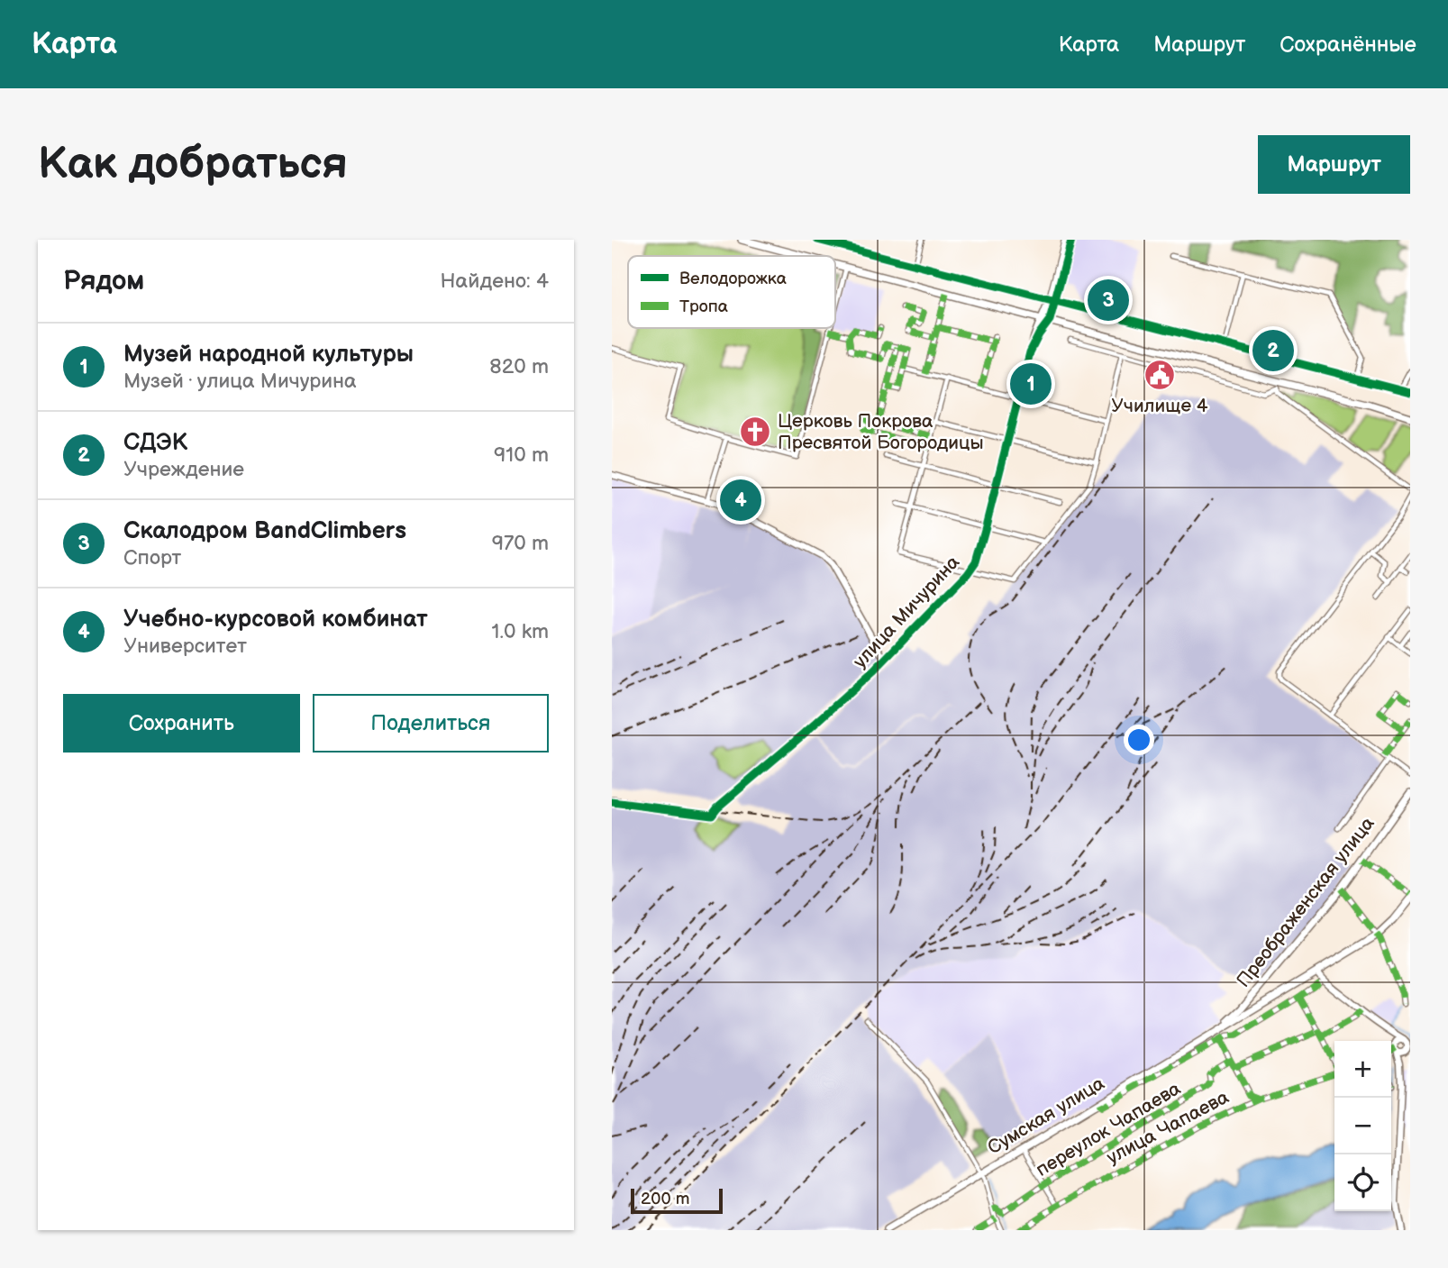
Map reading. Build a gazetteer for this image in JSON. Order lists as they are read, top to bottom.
{
  "streets": {
    "main road": ["Преображенская улица", "Сумская улица"],
    "street": ["улица Мичурина", "улица Чапаева", "переулок Чапаева"]
  },
  "crossings": [
    ["Преображенская улица", "Сумская улица"]
  ],
  "places": {
    "public building": ["Училище 4"],
    "church": ["Церковь Покрова Пресвятой Богородицы"]
  },
  "legend": ["Велодорожка", "Тропа"],
  "scale_bar": "200 m",
  "page": {
    "header": "Карта",
    "nav": ["Карта", "Маршрут", "Сохранённые"],
    "buttons": [
      "Маршрут",
      ["Сохранить", "Поделиться"]
    ],
    "title": "Как добраться",
    "heading": ["Рядом", "Найдено: 4"],
    "pins": [
      "3",
      "2",
      "1",
      "4"
    ],
    "list": [
      {
        "mark": "1",
        "name": "Музей народной культуры",
        "note": "Музей · улица Мичурина",
        "value": "820 m"
      },
      {
        "mark": "2",
        "name": "СДЭК",
        "note": "Учреждение",
        "value": "910 m"
      },
      {
        "mark": "3",
        "name": "Cкалодром BandClimbers",
        "note": "Спорт",
        "value": "970 m"
      },
      {
        "mark": "4",
        "name": "Учебно-курсовой комбинат",
        "note": "Университет",
        "value": "1.0 km"
      }
    ],
    "map_buttons": ["+", "−"],
    "scale": "200 m"
  }
}
